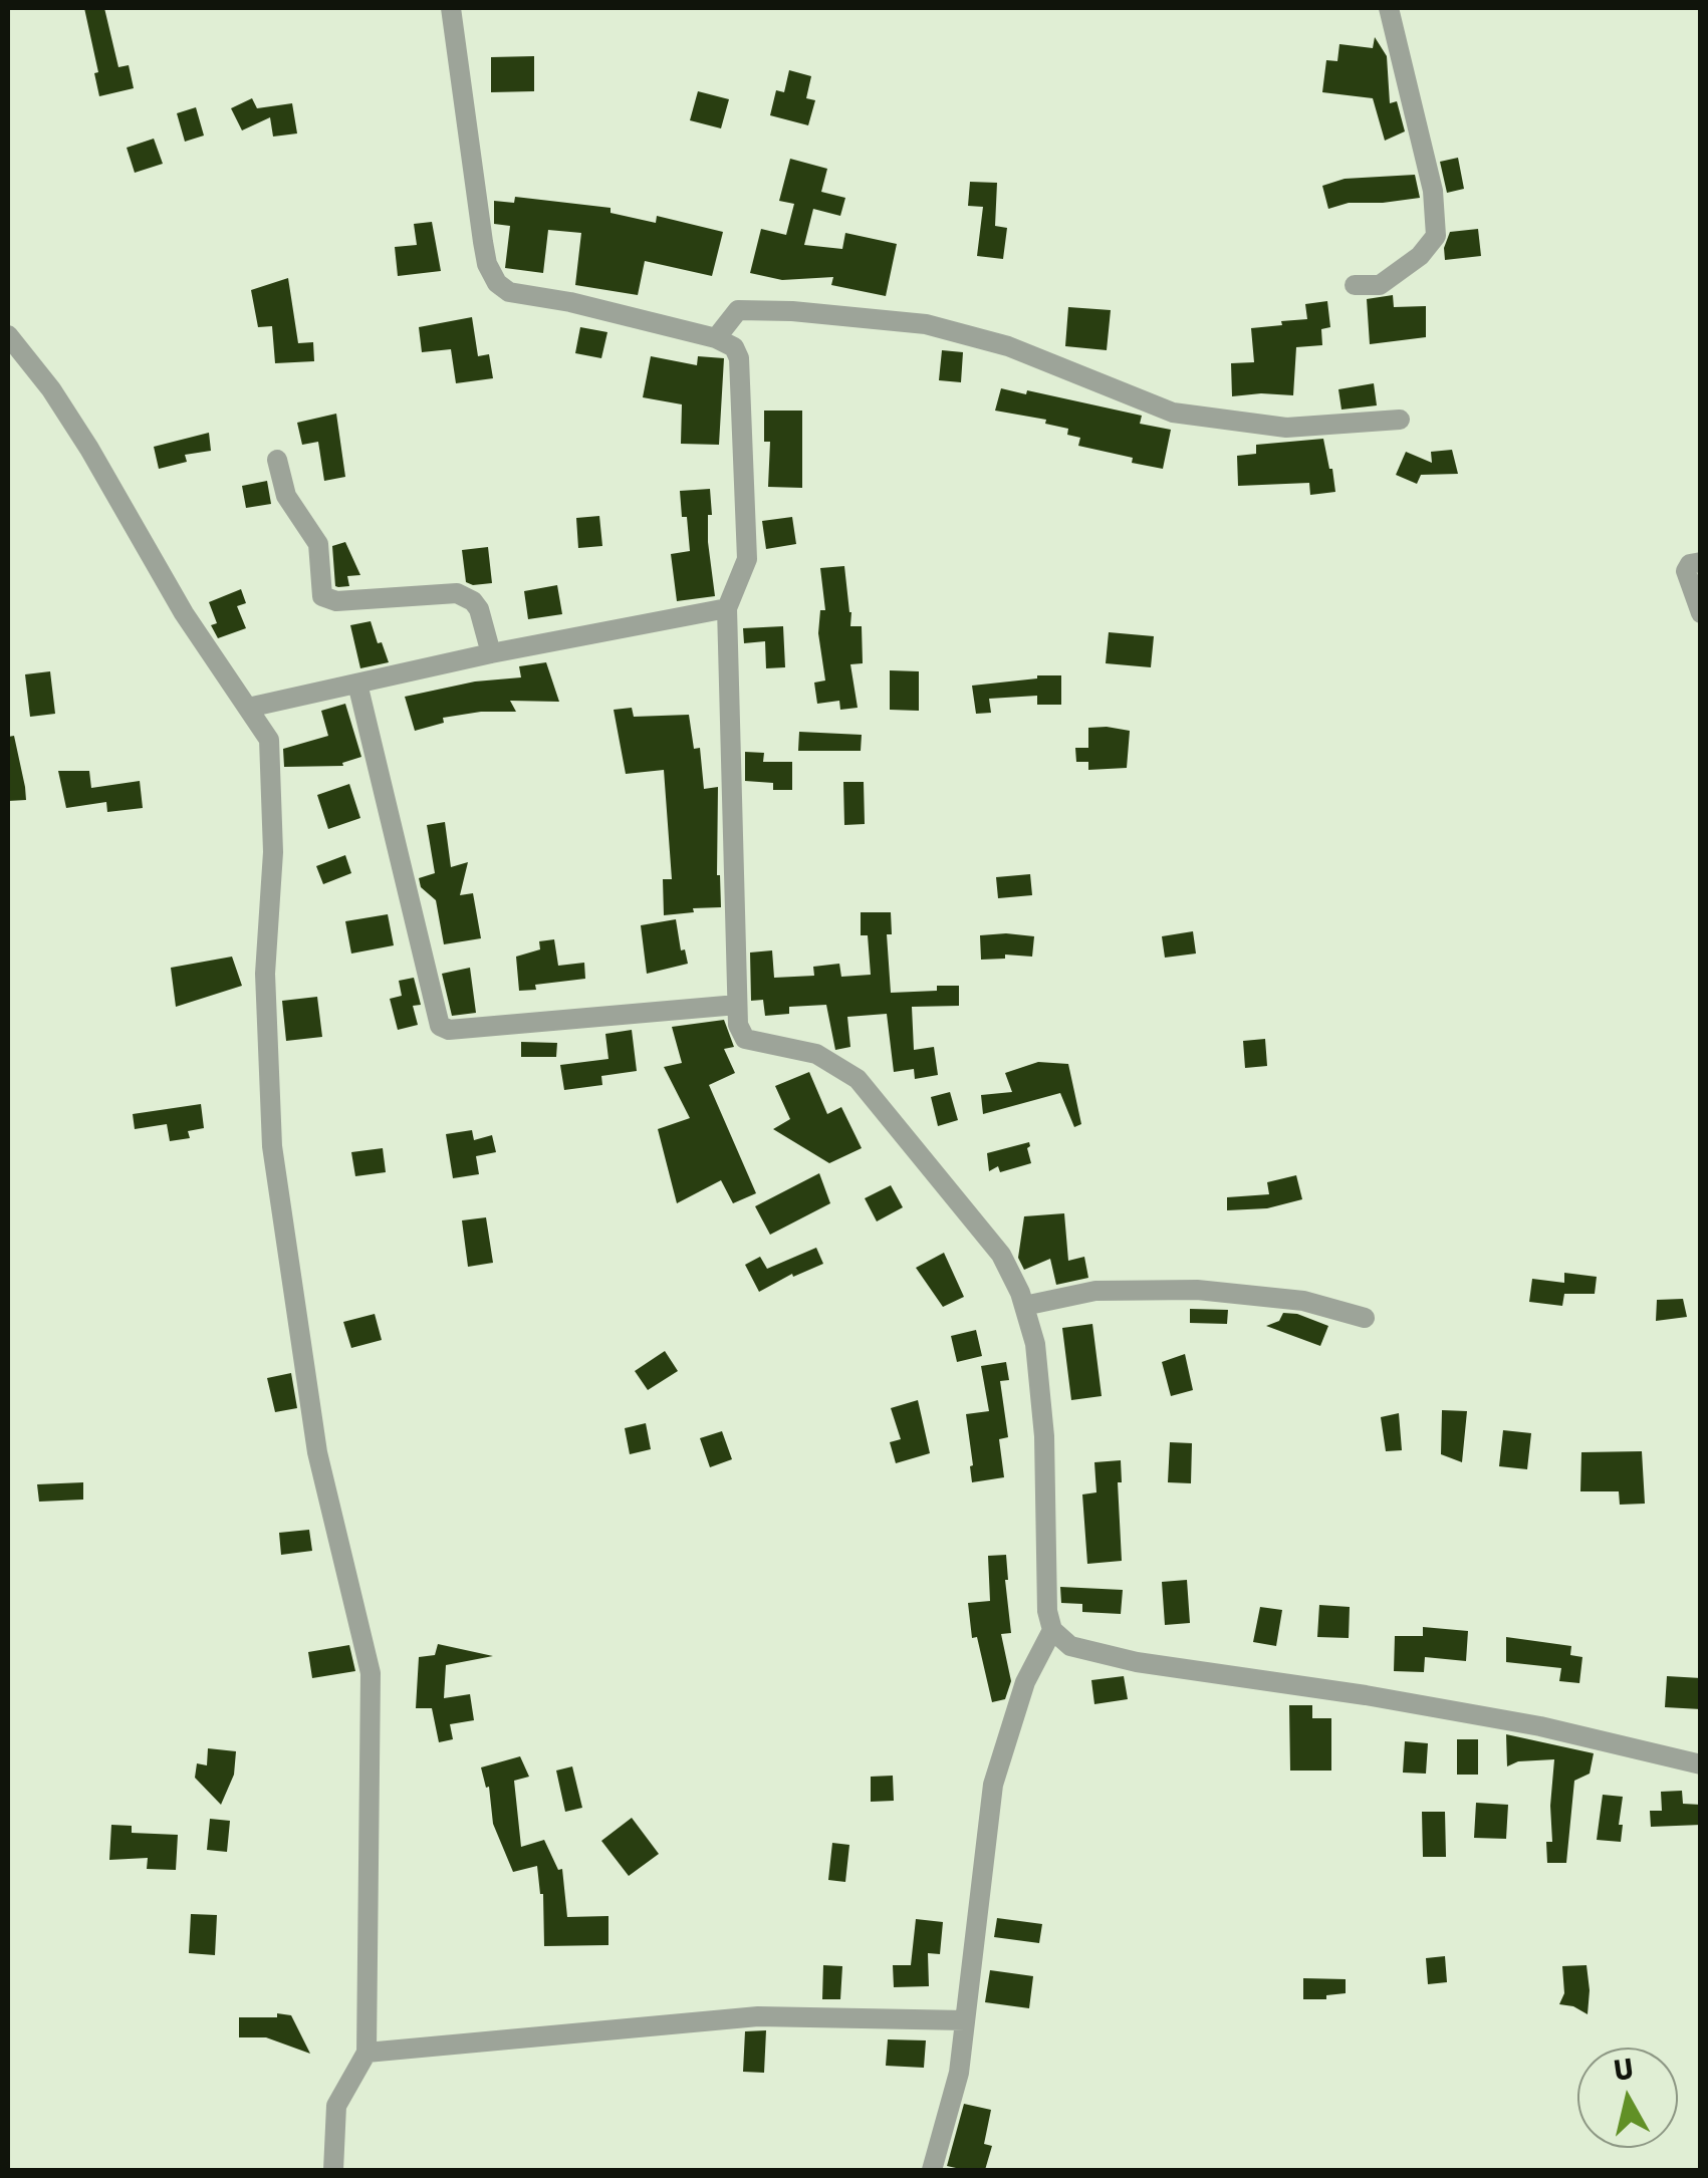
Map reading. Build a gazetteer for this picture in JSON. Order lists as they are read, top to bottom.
{
  "north": "top"
}
